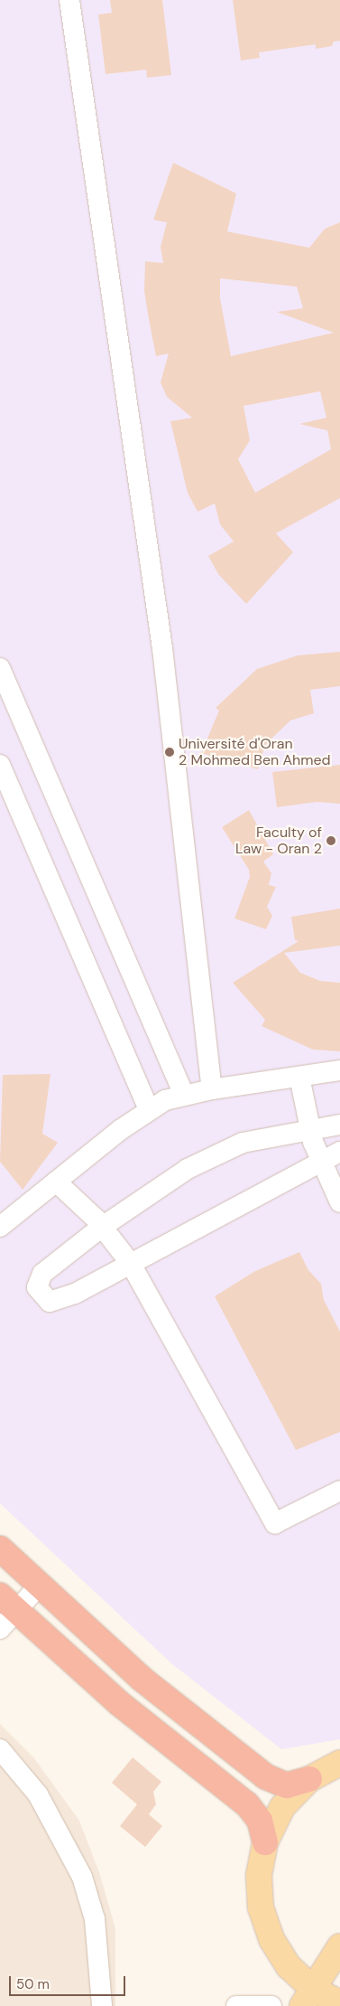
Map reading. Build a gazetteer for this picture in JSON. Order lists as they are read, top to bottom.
{
  "places": ["Université d'Oran 2 Mohmed Ben Ahmed", "Faculty of Law - Oran 2"],
  "scale_bar": "50 m"
}
